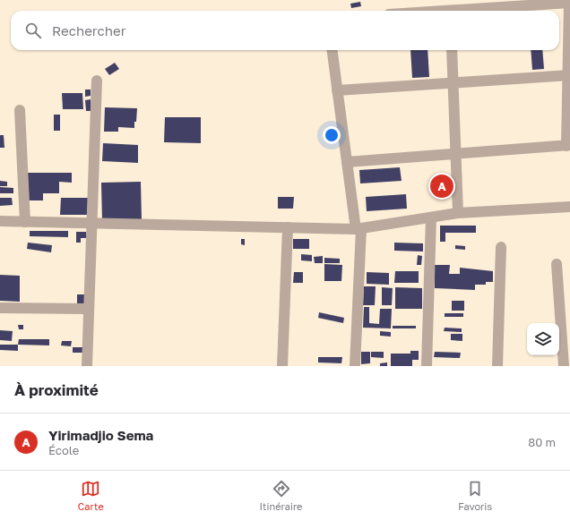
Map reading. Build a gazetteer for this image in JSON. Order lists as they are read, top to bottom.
{
  "page": {
    "search": "Rechercher",
    "pins": "A",
    "heading": "À proximité",
    "list": [
      {
        "mark": "A",
        "name": "Yirimadjio Sema",
        "note": "École",
        "value": "80 m"
      }
    ],
    "nav": ["Carte", "Itinéraire", "Favoris"]
  }
}
